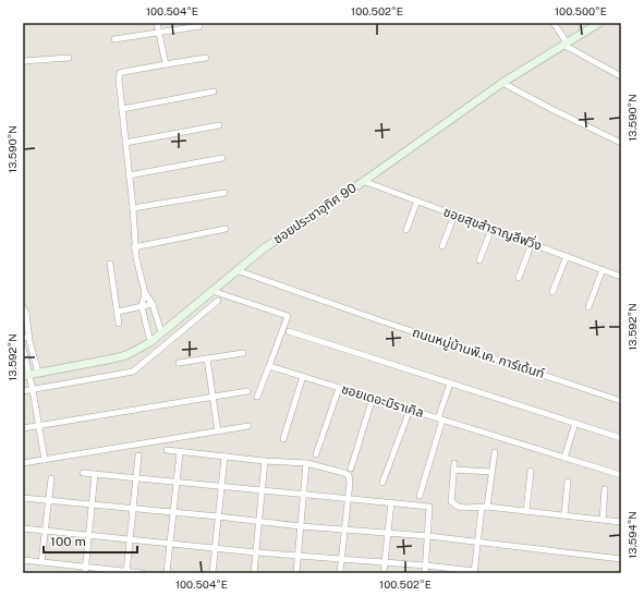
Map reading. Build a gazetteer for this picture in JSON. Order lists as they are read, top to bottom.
{
  "streets": {
    "street": [
      "ซอยประชาอุทิศ 90",
      "ซอยสุขสำราญลีฟวิ่ง",
      "ถนนหมู่บ้านพี.เค. การ์เด้นท์",
      "ซอยเดอะมิราเคิล"
    ]
  },
  "crossings": [
    ["ซอยประชาอุทิศ 90", "ซอยสุขสำราญลีฟวิ่ง"],
    ["ซอยประชาอุทิศ 90", "ถนนหมู่บ้านพี.เค. การ์เด้นท์"]
  ],
  "scale_bar": "100 m",
  "coordinates": [
    "100.504°E",
    "100.502°E",
    "100.500°E",
    "13.590°N",
    "13.592°N",
    "13.594°N"
  ]
}
